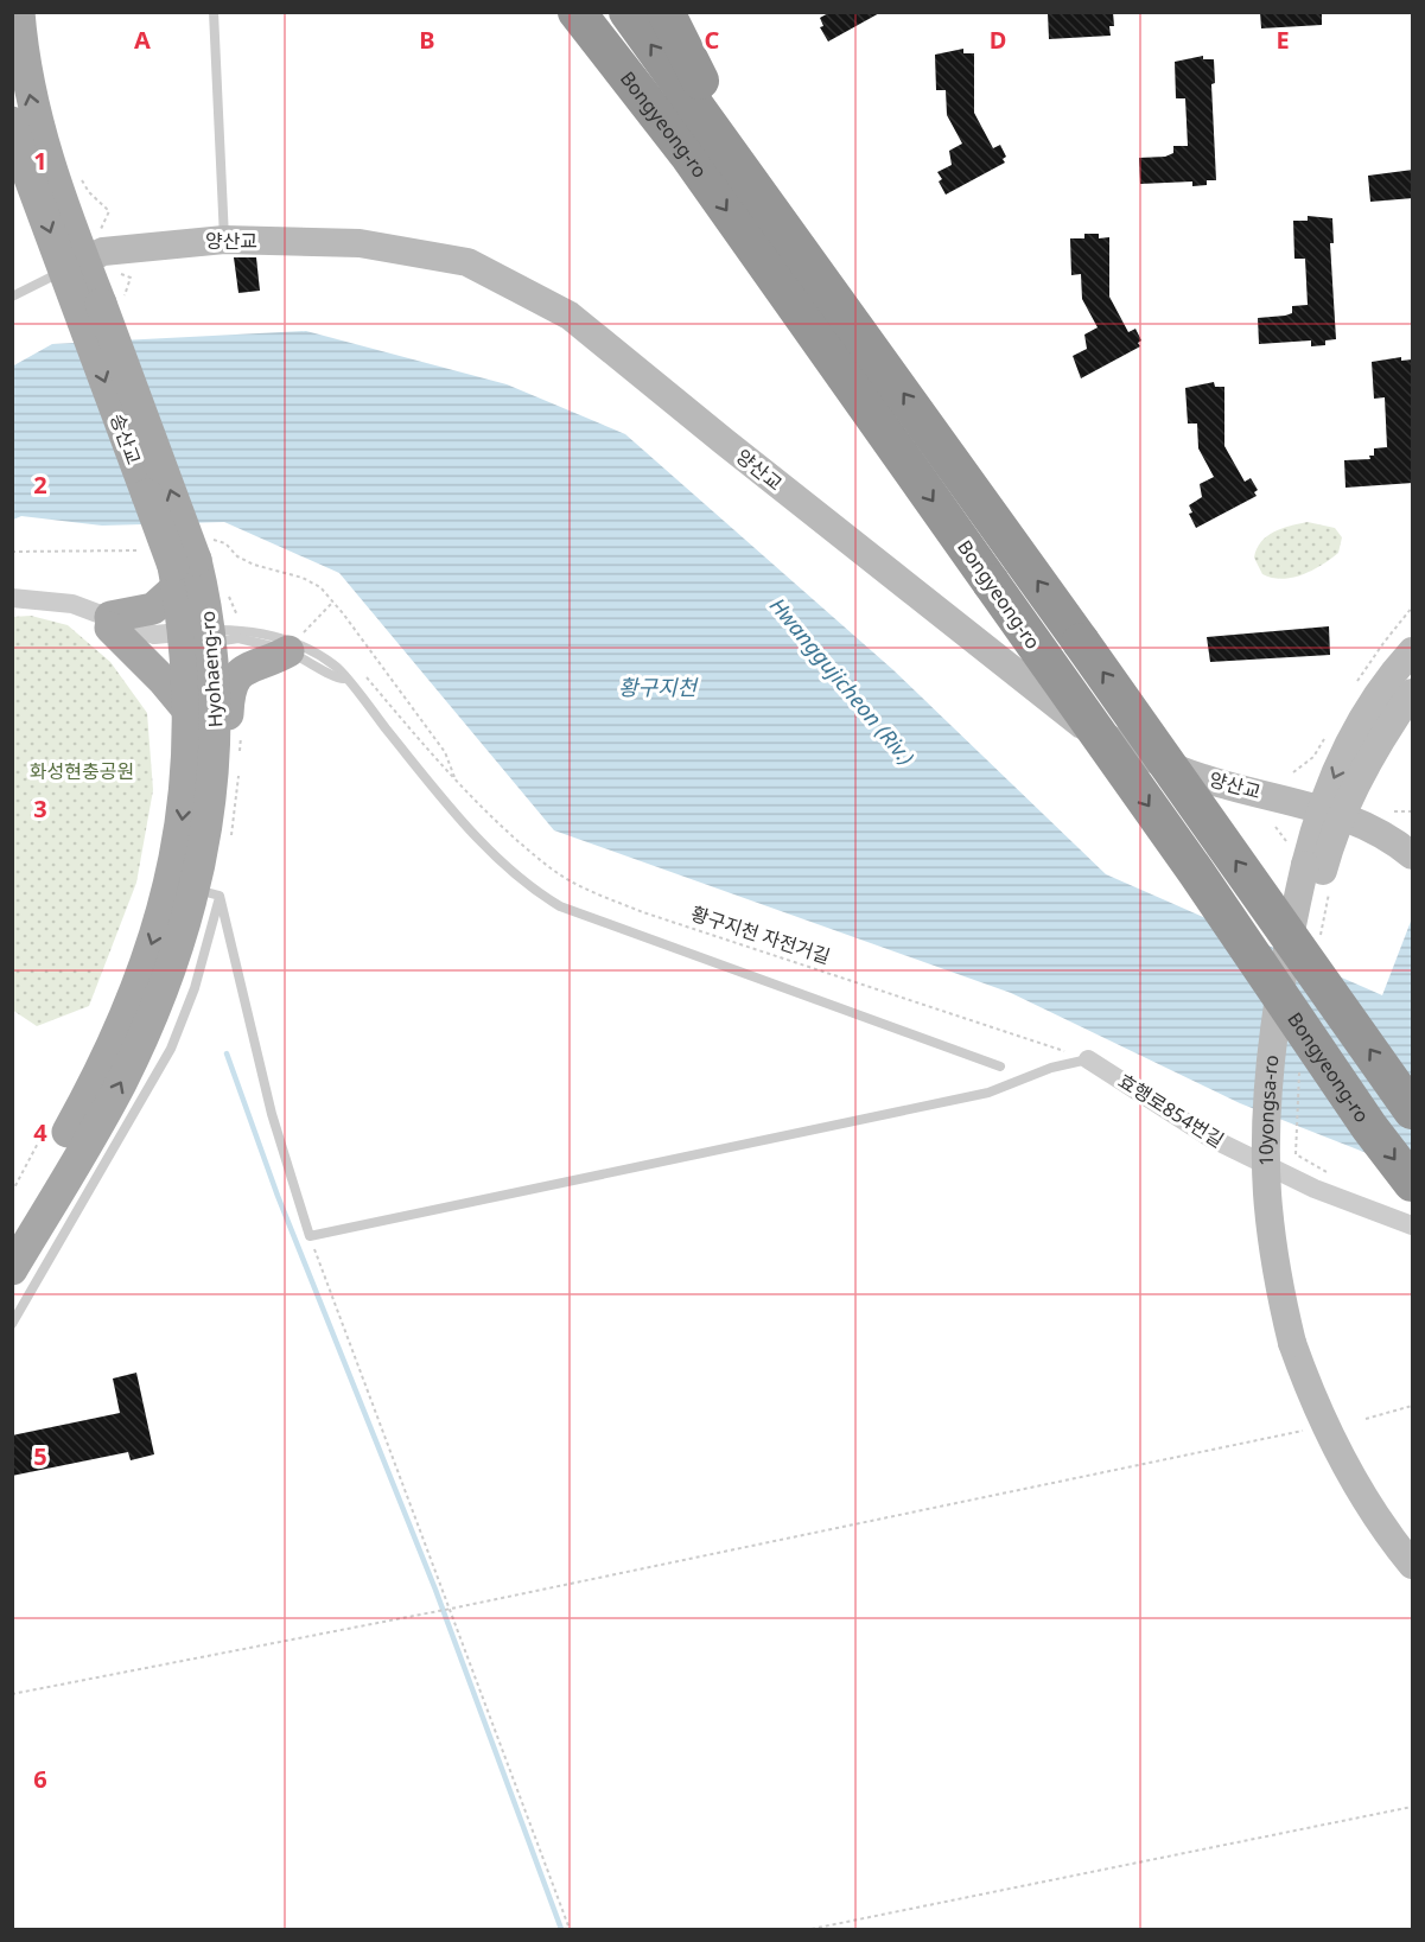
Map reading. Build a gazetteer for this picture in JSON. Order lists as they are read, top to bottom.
{
  "streets": {
    "highway": ["Bongyeong-ro"],
    "main road": ["Hyohaeng-ro"],
    "street": ["양산교", "효행로854번길", "10yongsa-ro"],
    "path": ["황구지천 자전거길"]
  },
  "crossings": [
    ["양산교", "Hyohaeng-ro"],
    ["양산교", "10yongsa-ro"],
    ["Hyohaeng-ro", "황구지천 자전거길"],
    ["황구지천 자전거길", "효행로854번길"]
  ],
  "water": ["Hwanggujicheon (Riv.)", "황구지천"],
  "parks": ["화성현충공원"],
  "grid": {
    "columns": [
      "A",
      "B",
      "C",
      "D",
      "E"
    ],
    "rows": [
      "1",
      "2",
      "3",
      "4",
      "5",
      "6"
    ]
  }
}
